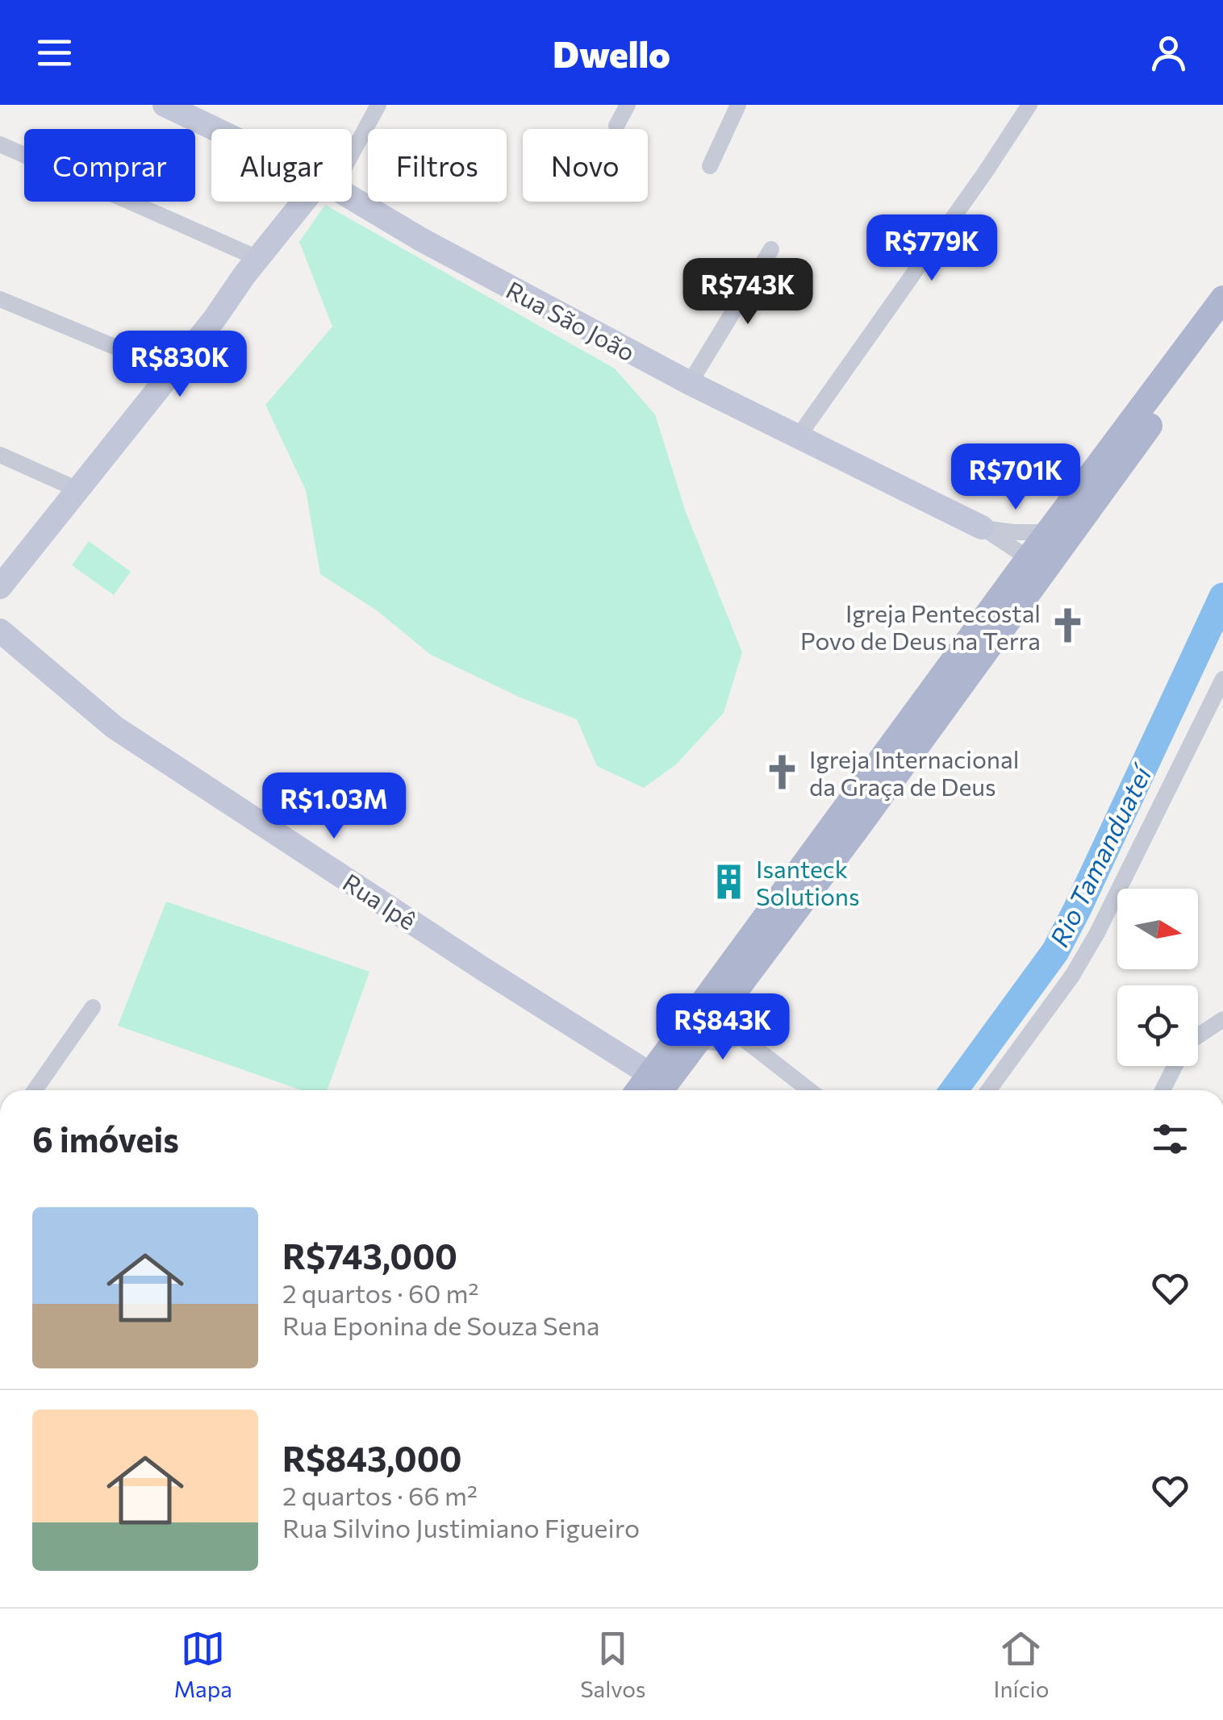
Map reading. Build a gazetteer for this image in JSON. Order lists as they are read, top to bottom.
{
  "streets": {
    "street": ["Rua São João", "Rua Ipê"]
  },
  "water": ["Rio Tamanduateí"],
  "places": {
    "church": ["Igreja Pentecostal Povo de Deus na Terra", "Igreja Internacional da Graça de Deus"],
    "building": ["Isanteck Solutions"]
  },
  "north": "right",
  "page": {
    "header": "Dwello",
    "chip": [
      "Comprar",
      "Alugar",
      "Filtros",
      "Novo"
    ],
    "price": [
      "R$779K",
      "R$743K",
      "R$830K",
      "R$701K",
      "R$1.03M",
      "R$843K"
    ],
    "heading": "6 imóveis",
    "list": [
      {
        "name": "R$743,000",
        "note": "2 quartos · 60 m² · Rua Eponina de Souza Sena"
      },
      {
        "name": "R$843,000",
        "note": "2 quartos · 66 m² · Rua Silvino Justimiano Figueiro"
      }
    ],
    "tabs": ["Mapa", "Salvos", "Início"]
  }
}
